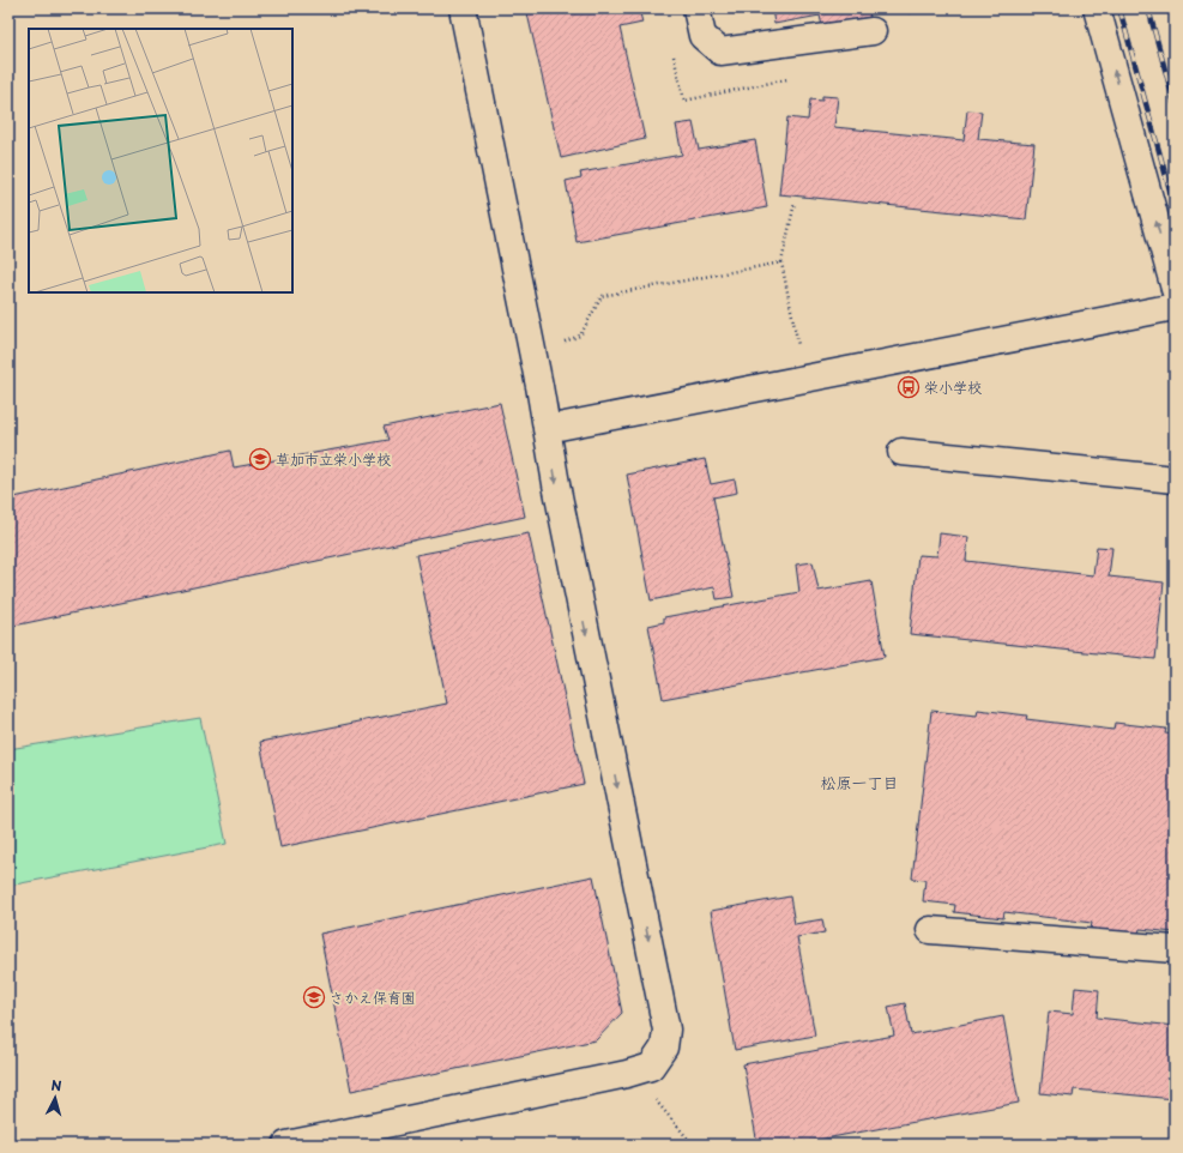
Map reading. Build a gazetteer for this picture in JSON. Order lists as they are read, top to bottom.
{
  "districts": ["松原一丁目"],
  "places": {
    "bus stop": ["栄小学校"],
    "school or university": ["草加市立栄小学校", "さかえ保育園"]
  },
  "north": "top"
}
